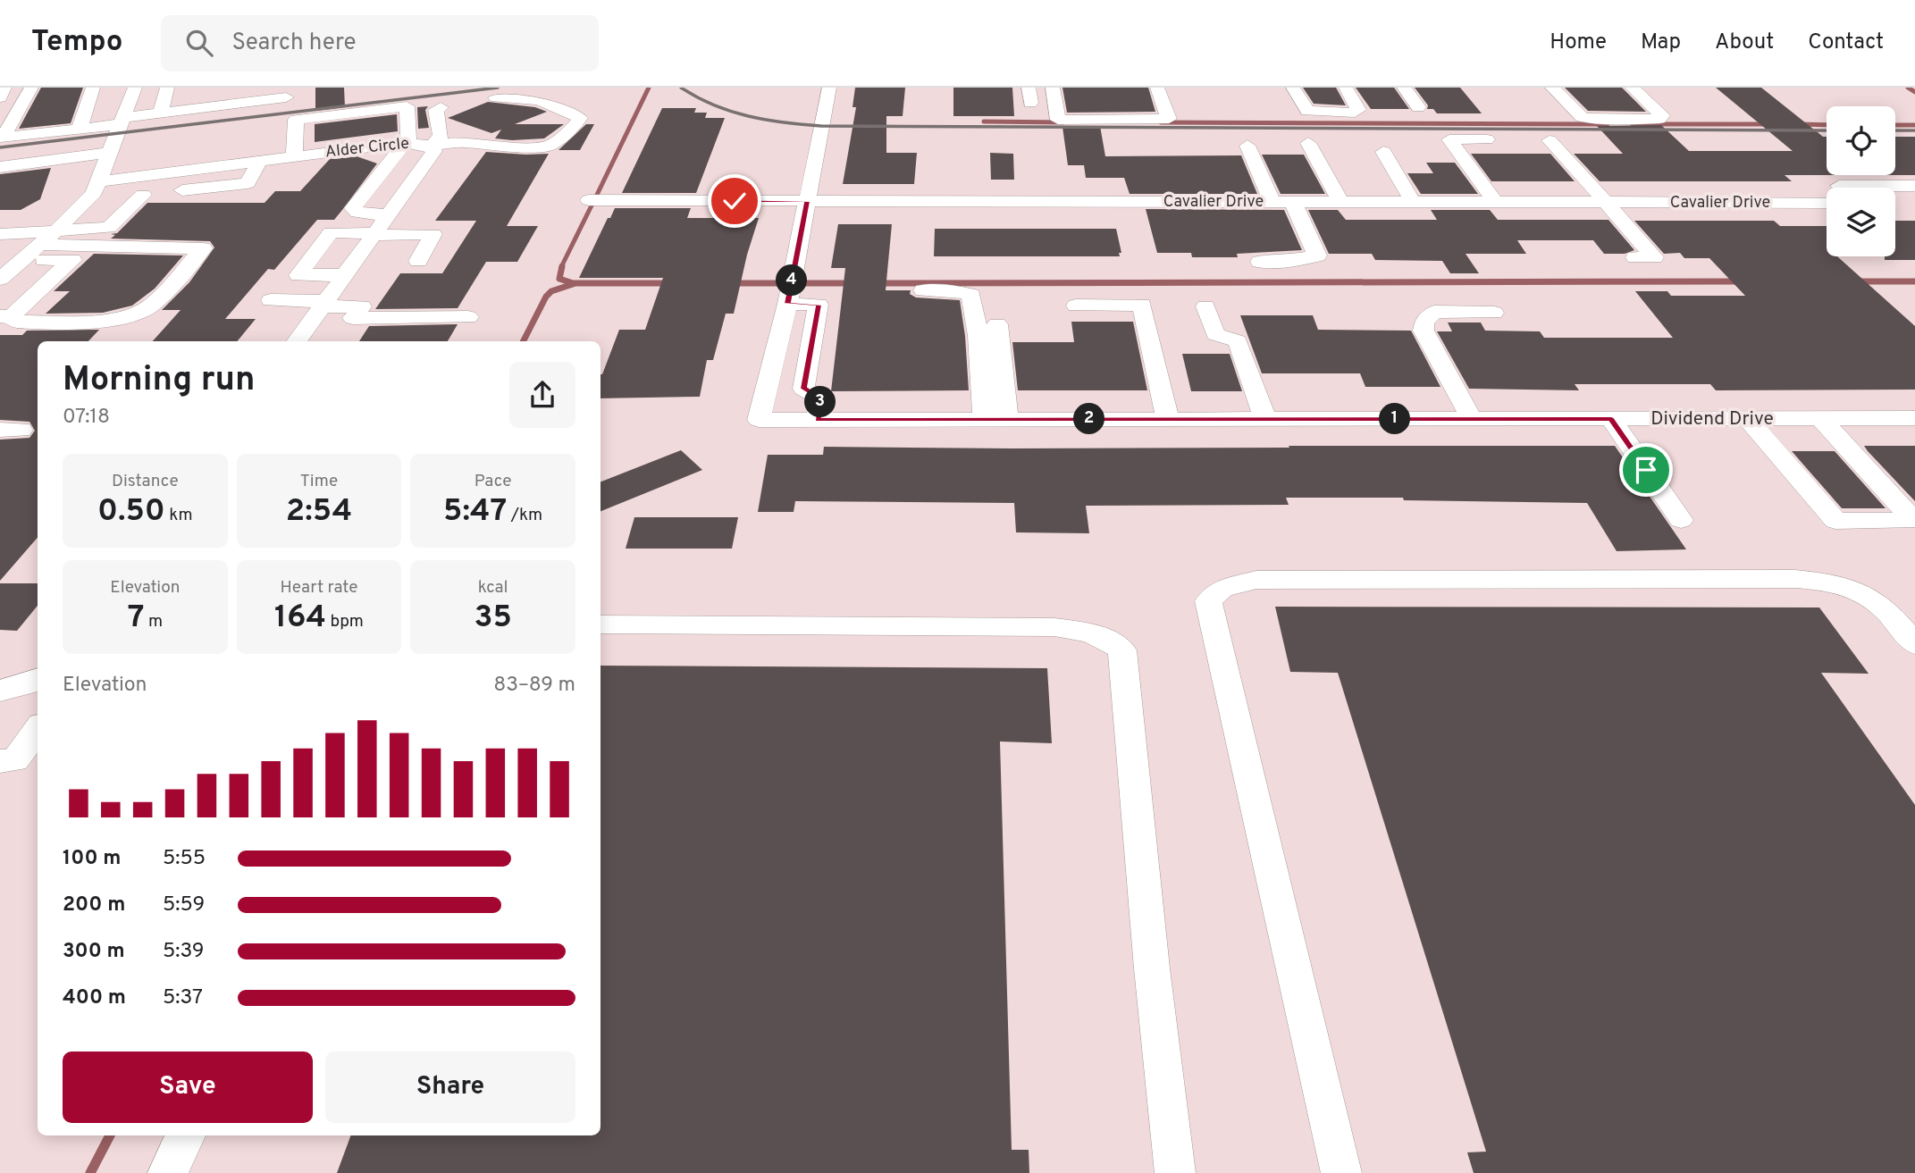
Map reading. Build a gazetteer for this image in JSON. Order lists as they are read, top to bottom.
{
  "streets": {
    "street": ["Alder Circle", "Cavalier Drive", "Dividend Drive"]
  },
  "page": {
    "header": "Tempo",
    "search": "Search here",
    "nav": [
      "Home",
      "Map",
      "About",
      "Contact"
    ],
    "pins": [
      "4",
      "3",
      "1",
      "2"
    ],
    "heading": ["Morning run", "07:18"],
    "stats": [
      ["Distance", "0.50 km"],
      ["Time", "2:54"],
      ["Pace", "5:47 /km"],
      ["Elevation", "7 m"],
      ["Heart rate", "164 bpm"],
      ["kcal", "35"]
    ],
    "chart": ["Elevation", "83–89 m"],
    "list": [
      {
        "name": "100 m",
        "note": "5:55"
      },
      {
        "name": "200 m",
        "note": "5:59"
      },
      {
        "name": "300 m",
        "note": "5:39"
      },
      {
        "name": "400 m",
        "note": "5:37"
      }
    ],
    "buttons": ["Save", "Share"]
  }
}
